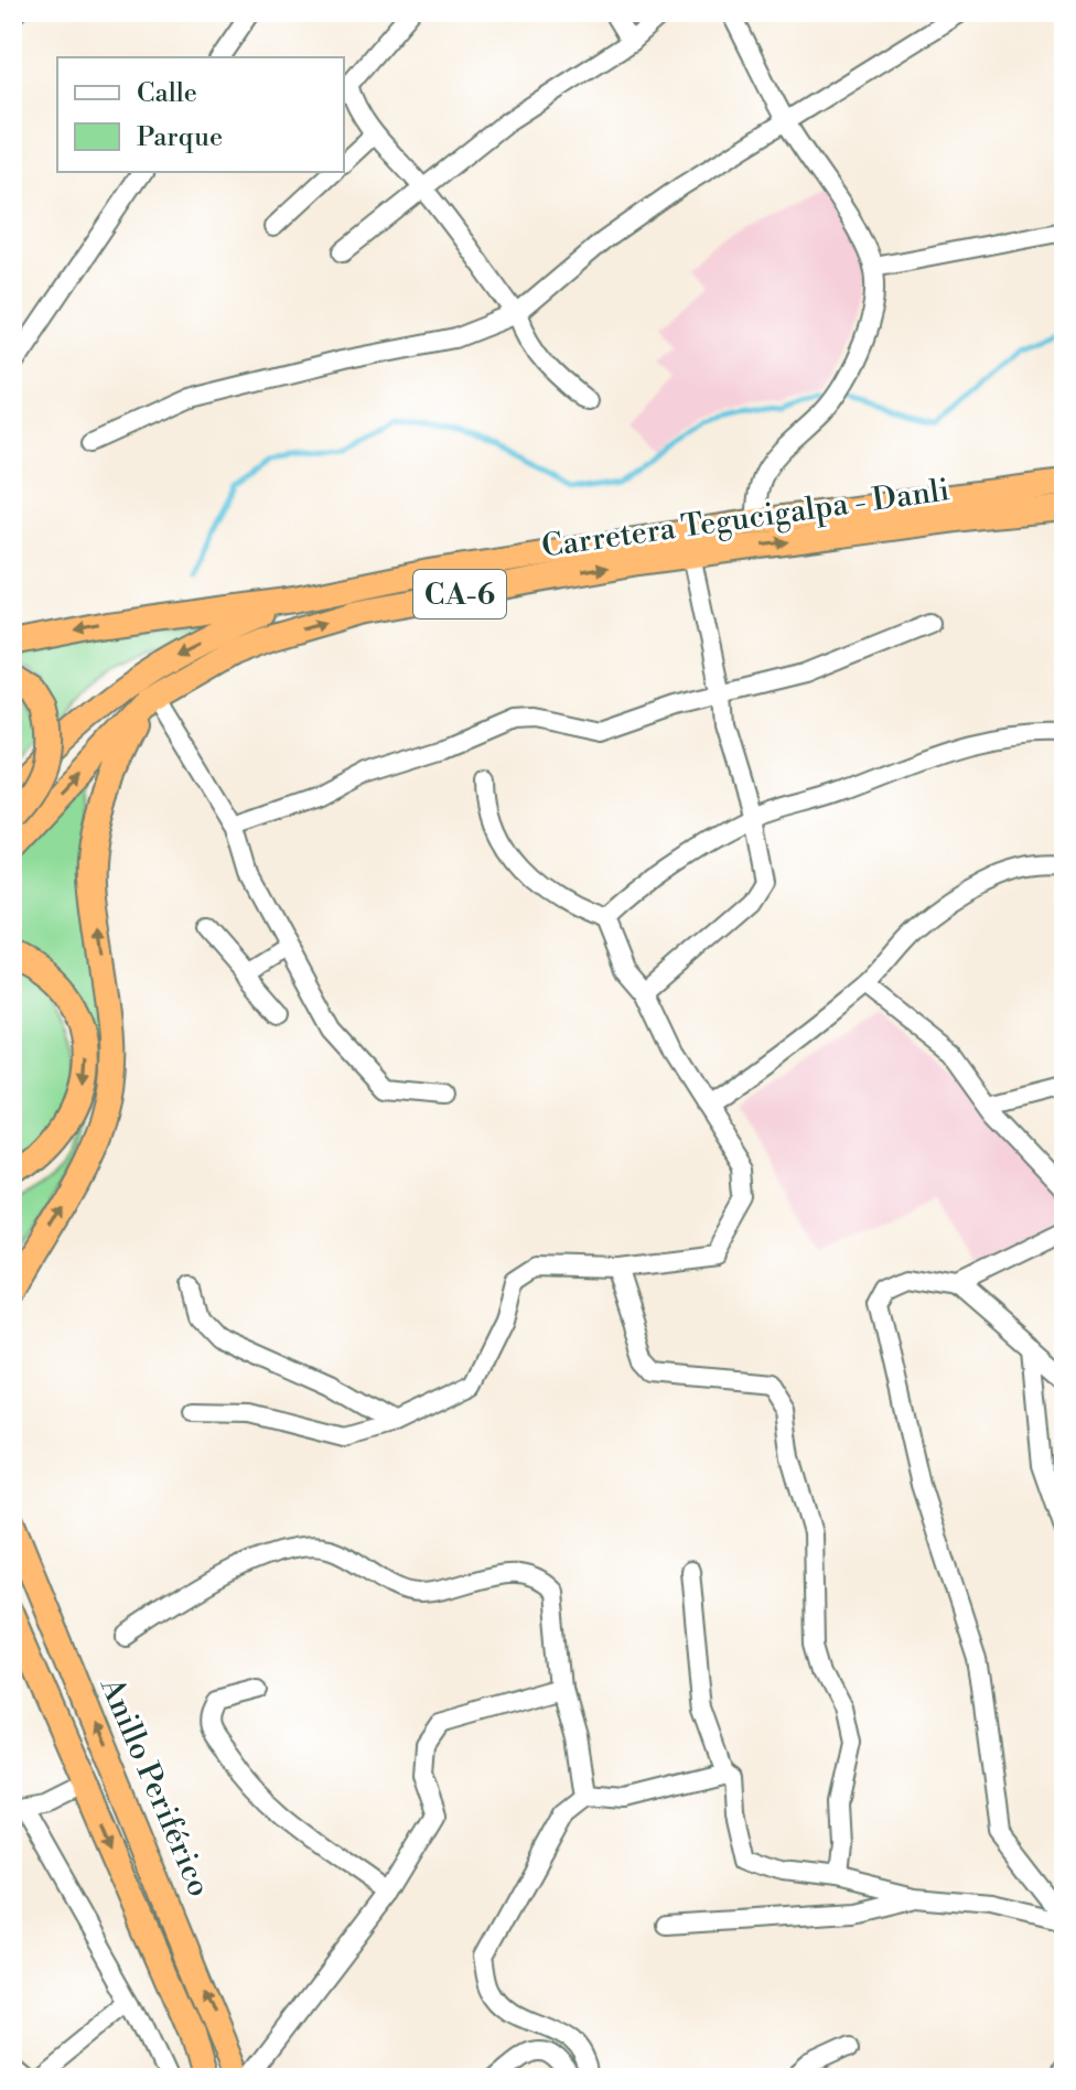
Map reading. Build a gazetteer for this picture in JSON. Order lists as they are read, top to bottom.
{
  "streets": {
    "highway": ["Carretera Tegucigalpa - Danli", "CA-6", "Anillo Periférico"]
  },
  "crossings": [
    ["Carretera Tegucigalpa - Danli", "CA-6"]
  ],
  "legend": ["Calle", "Parque"]
}
